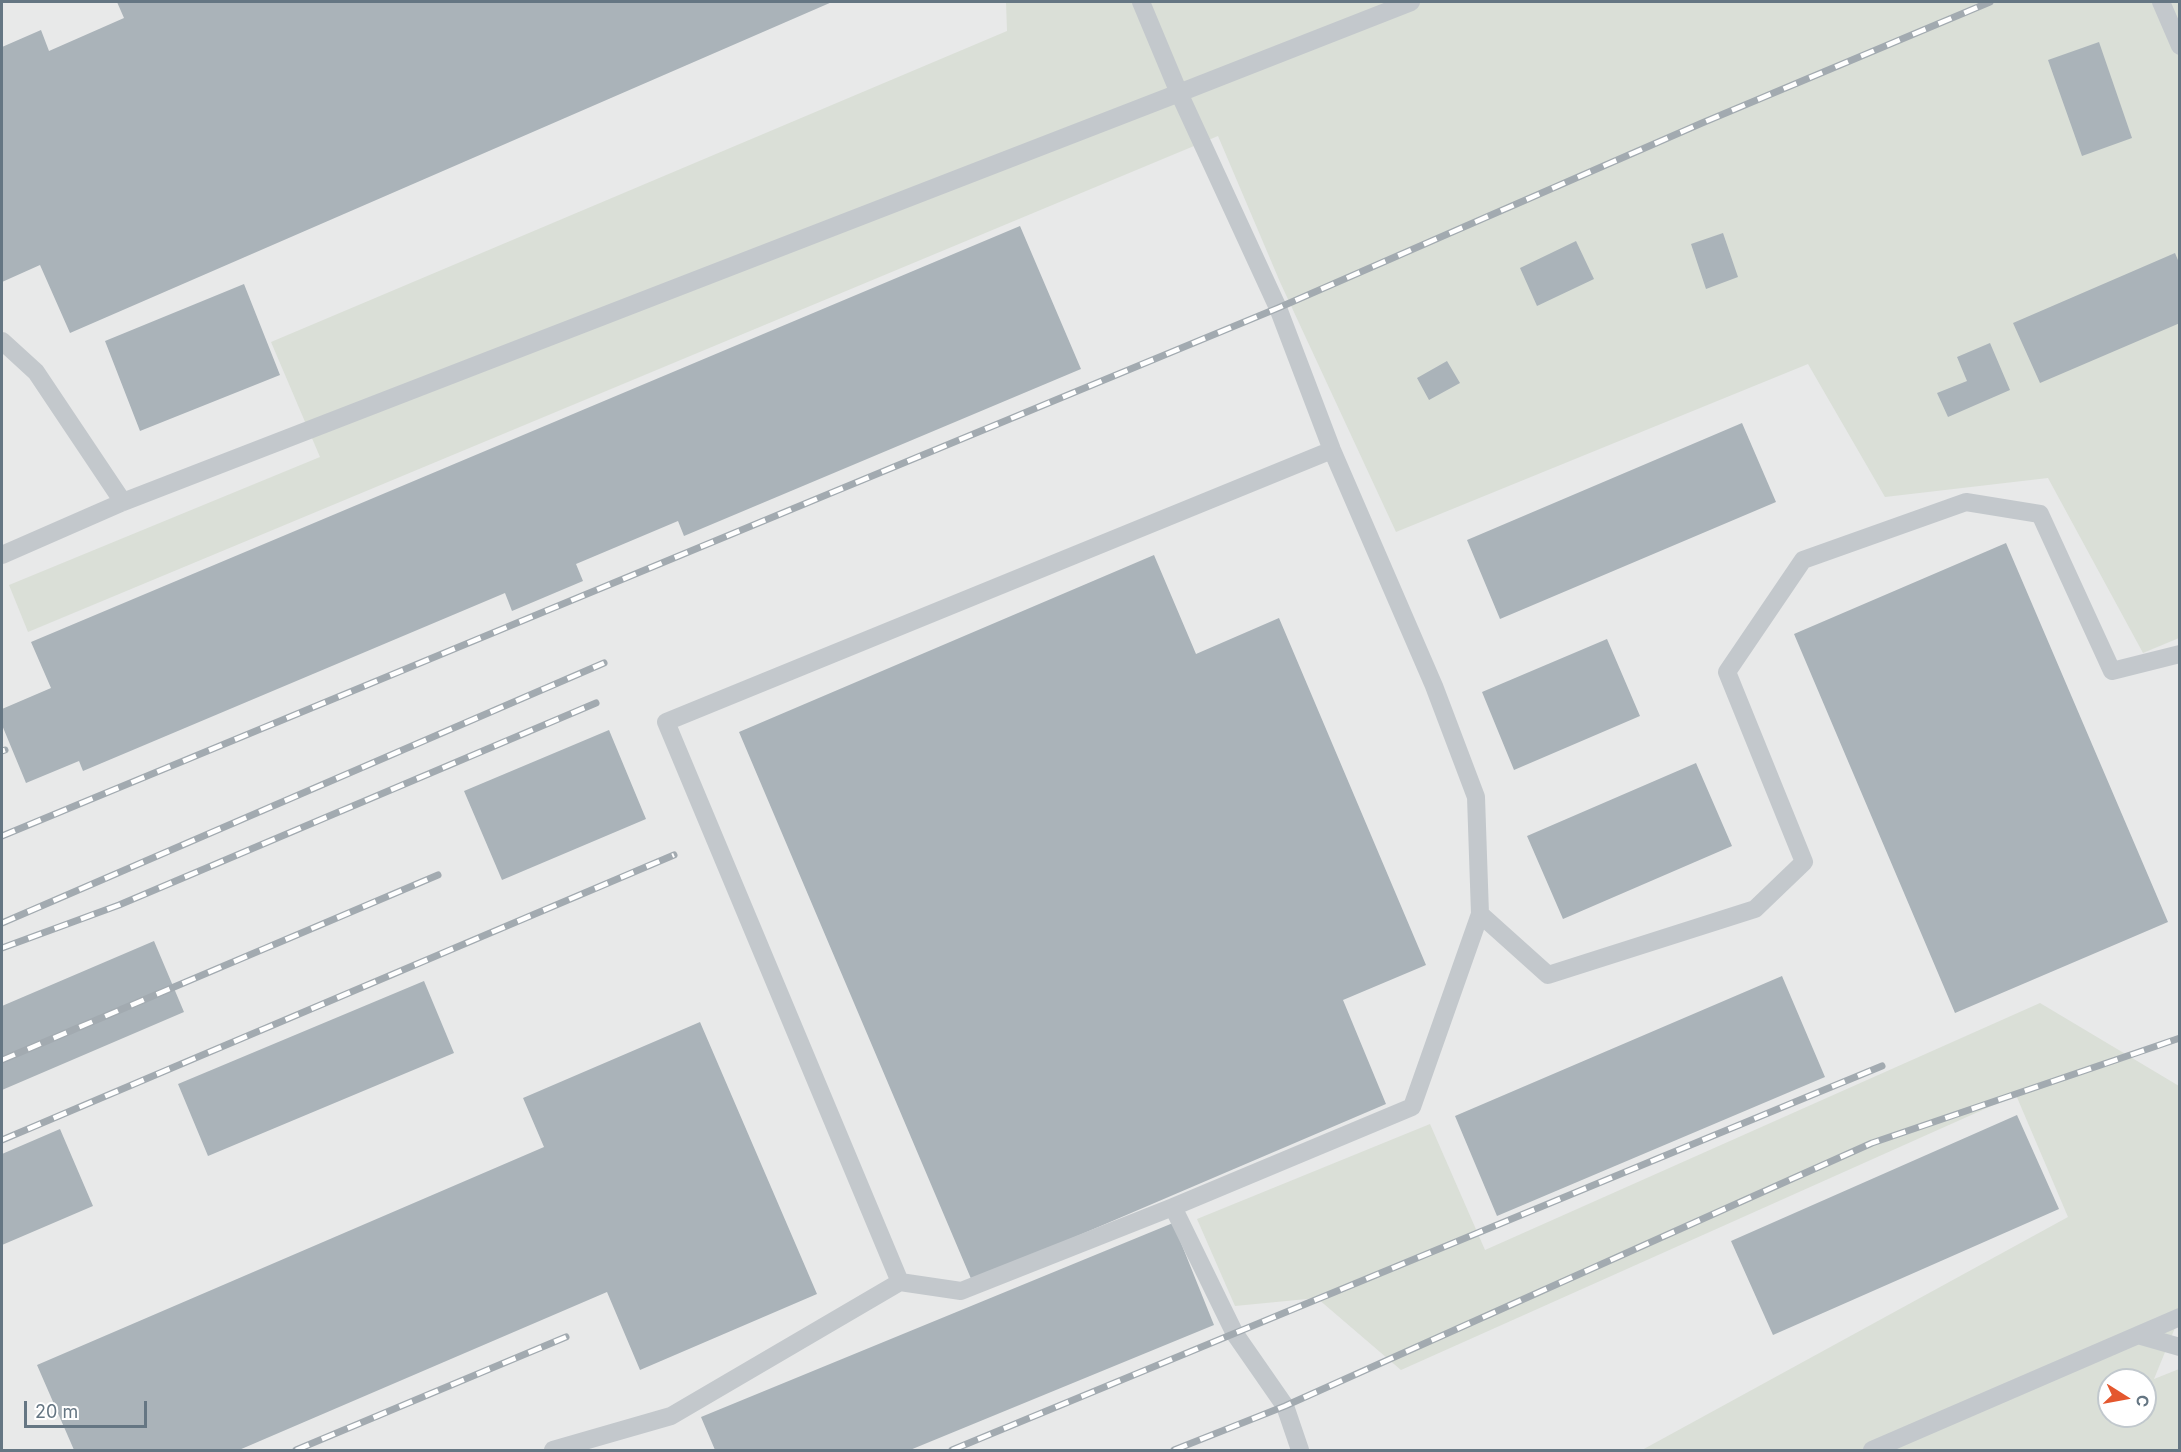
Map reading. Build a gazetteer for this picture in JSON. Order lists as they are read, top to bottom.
{
  "scale_bar": "20 m",
  "north": "right"
}
